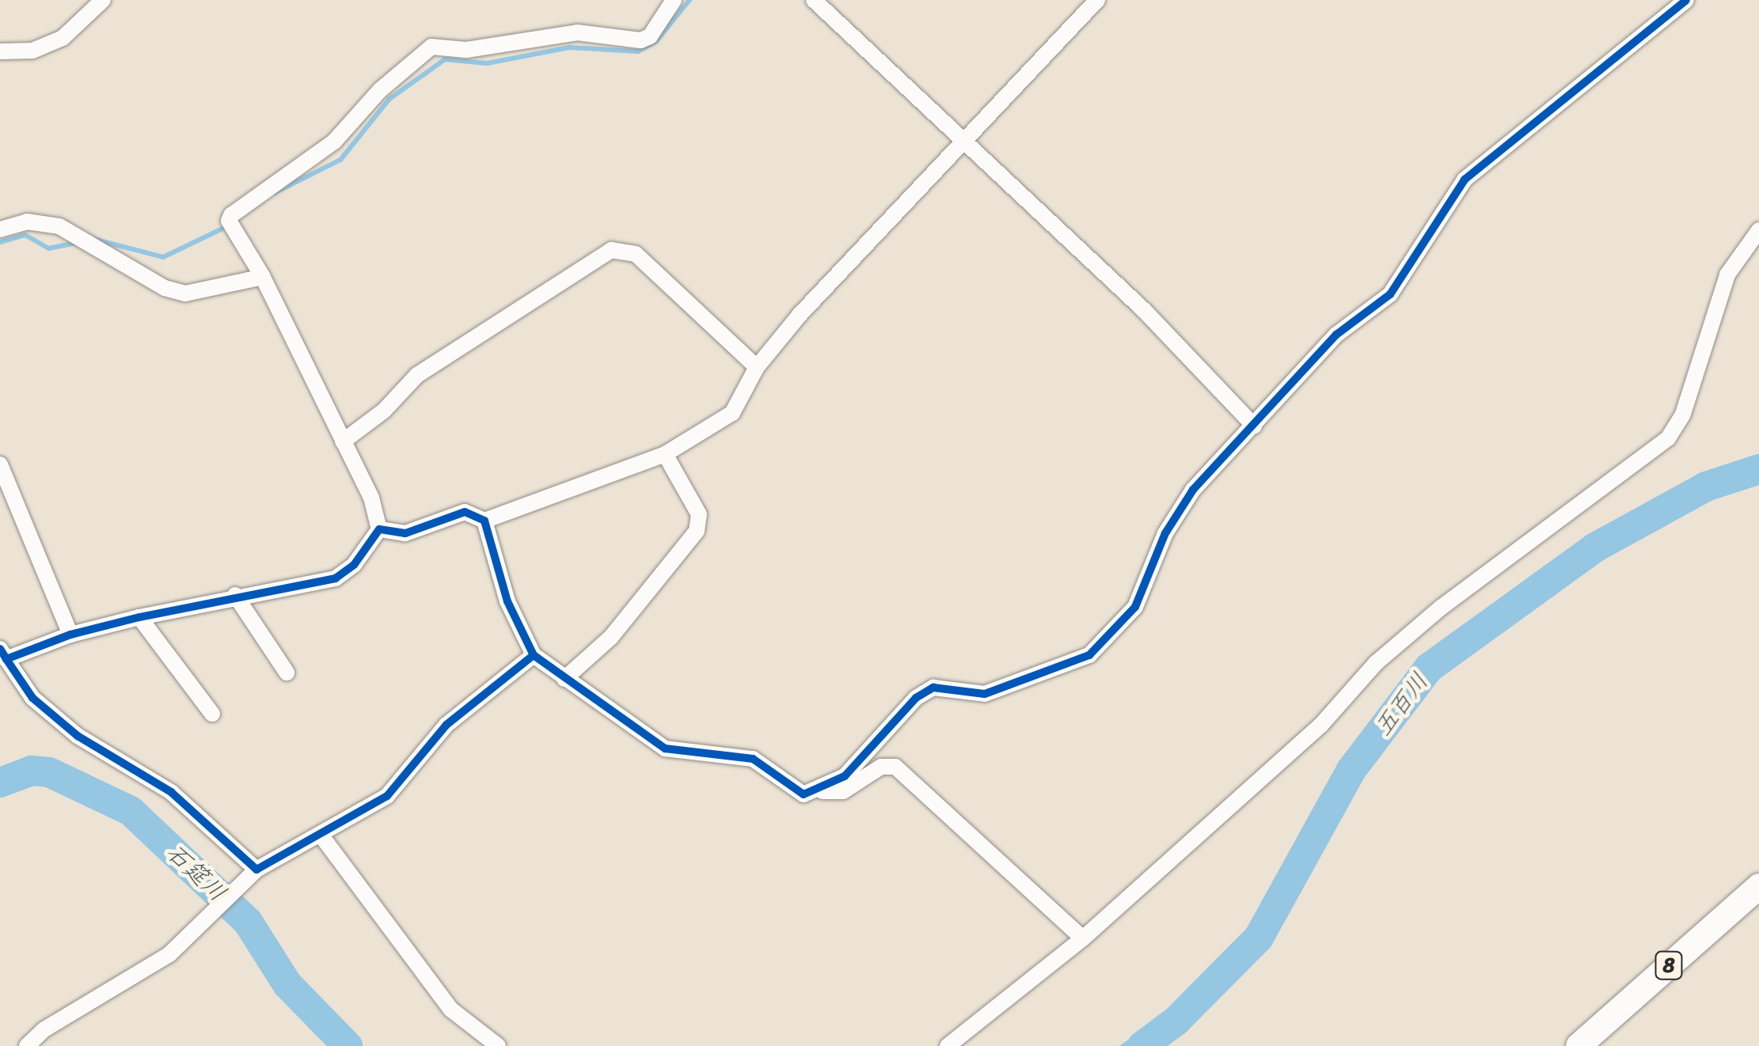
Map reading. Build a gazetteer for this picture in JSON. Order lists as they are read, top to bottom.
{
  "streets": {
    "main road": ["8"]
  },
  "water": ["五百川", "石筵川"]
}
